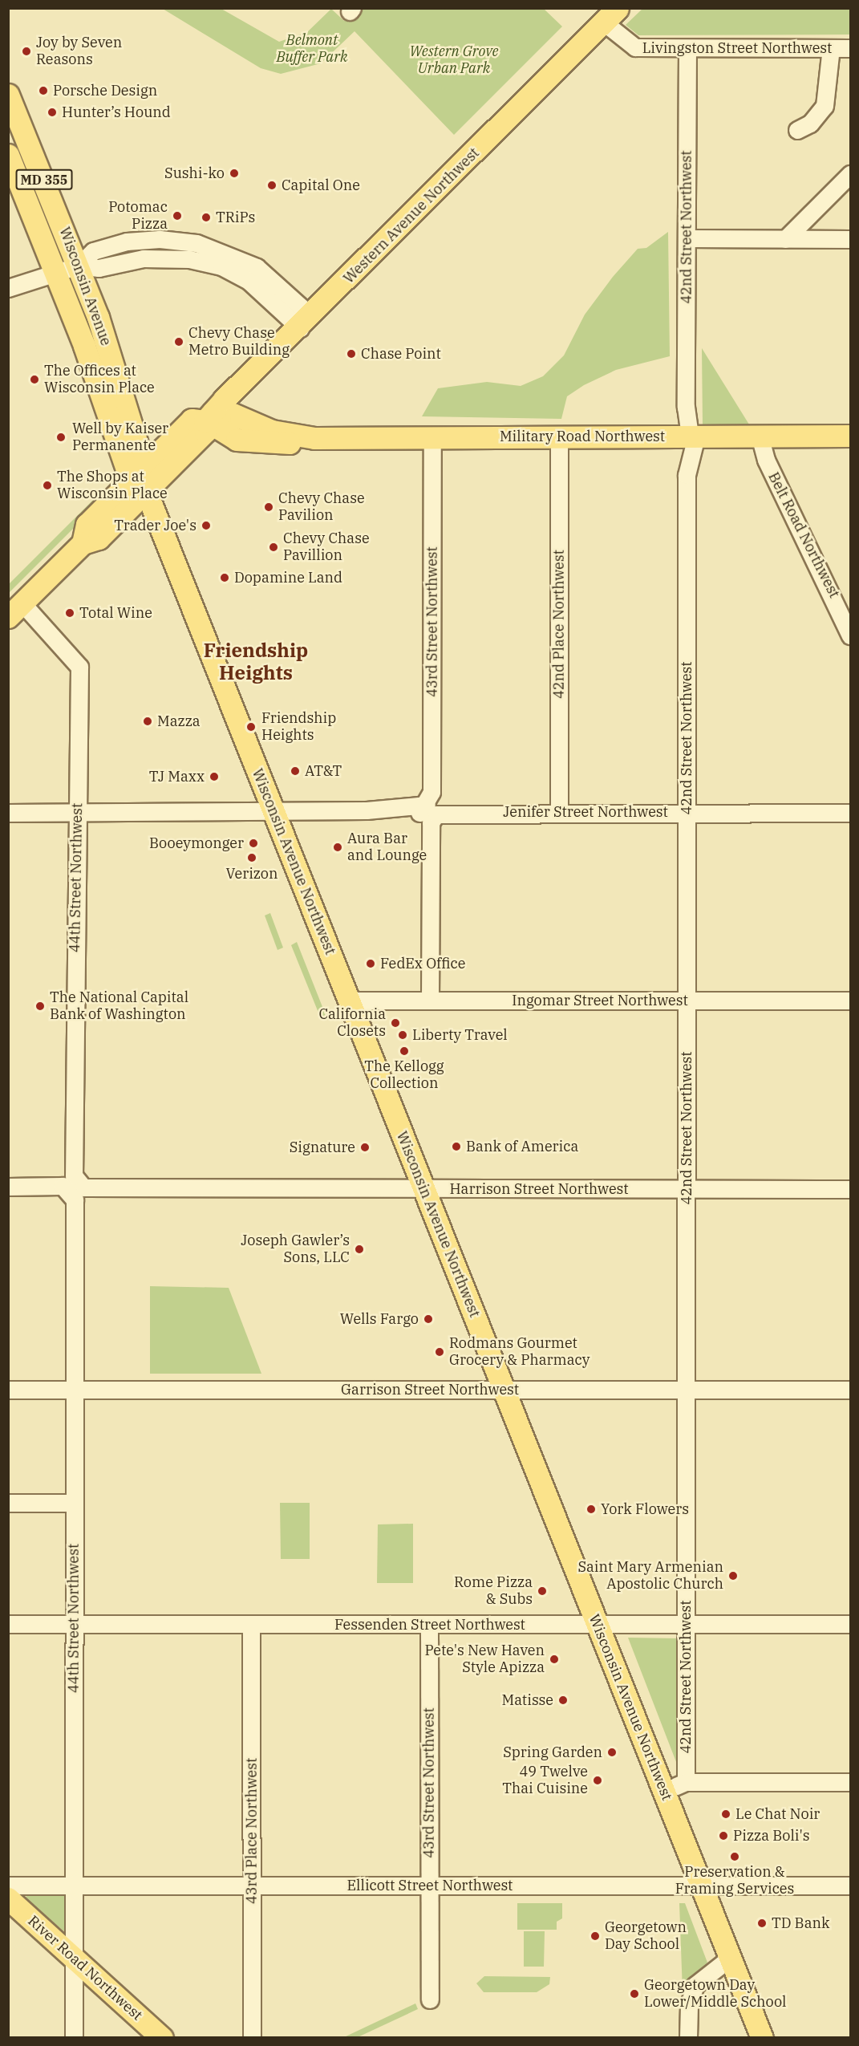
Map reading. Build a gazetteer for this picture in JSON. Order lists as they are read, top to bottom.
{
  "streets": {
    "main road": [
      "MD 355",
      "Western Avenue Northwest",
      "Wisconsin Avenue",
      "Military Road Northwest",
      "Wisconsin Avenue Northwest",
      "River Road Northwest"
    ],
    "street": [
      "Livingston Street Northwest",
      "42nd Street Northwest",
      "Belt Road Northwest",
      "43rd Street Northwest",
      "42nd Place Northwest",
      "Jenifer Street Northwest",
      "44th Street Northwest",
      "Ingomar Street Northwest",
      "Harrison Street Northwest",
      "Garrison Street Northwest",
      "Fessenden Street Northwest",
      "43rd Place Northwest",
      "Ellicott Street Northwest"
    ]
  },
  "crossings": [
    ["Livingston Street Northwest", "Western Avenue Northwest"],
    ["Livingston Street Northwest", "42nd Street Northwest"],
    ["Western Avenue Northwest", "Wisconsin Avenue"],
    ["Western Avenue Northwest", "Military Road Northwest"],
    ["Western Avenue Northwest", "Wisconsin Avenue Northwest"],
    ["Western Avenue Northwest", "44th Street Northwest"],
    ["42nd Street Northwest", "Military Road Northwest"],
    ["42nd Street Northwest", "Jenifer Street Northwest"],
    ["42nd Street Northwest", "Ingomar Street Northwest"],
    ["42nd Street Northwest", "Harrison Street Northwest"],
    ["42nd Street Northwest", "Garrison Street Northwest"],
    ["42nd Street Northwest", "Fessenden Street Northwest"],
    ["Wisconsin Avenue", "Wisconsin Avenue Northwest"],
    ["Military Road Northwest", "Belt Road Northwest"],
    ["Military Road Northwest", "43rd Street Northwest"],
    ["Military Road Northwest", "42nd Place Northwest"],
    ["43rd Street Northwest", "Jenifer Street Northwest"],
    ["43rd Street Northwest", "Ingomar Street Northwest"],
    ["43rd Street Northwest", "Fessenden Street Northwest"],
    ["43rd Street Northwest", "Ellicott Street Northwest"],
    ["42nd Place Northwest", "Jenifer Street Northwest"],
    ["Jenifer Street Northwest", "Wisconsin Avenue Northwest"],
    ["Jenifer Street Northwest", "44th Street Northwest"],
    ["Wisconsin Avenue Northwest", "Ingomar Street Northwest"],
    ["Wisconsin Avenue Northwest", "Harrison Street Northwest"],
    ["Wisconsin Avenue Northwest", "Garrison Street Northwest"],
    ["Wisconsin Avenue Northwest", "Fessenden Street Northwest"],
    ["Wisconsin Avenue Northwest", "Ellicott Street Northwest"],
    ["44th Street Northwest", "Harrison Street Northwest"],
    ["44th Street Northwest", "Garrison Street Northwest"],
    ["44th Street Northwest", "Fessenden Street Northwest"],
    ["44th Street Northwest", "Ellicott Street Northwest"],
    ["44th Street Northwest", "River Road Northwest"],
    ["Fessenden Street Northwest", "43rd Place Northwest"],
    ["43rd Place Northwest", "Ellicott Street Northwest"]
  ],
  "districts": ["Friendship Heights"],
  "parks": ["Belmont Buffer Park", "Western Grove Urban Park"],
  "places": [
    "Joy by Seven Reasons",
    "Porsche Design",
    "Hunter’s Hound",
    "Sushi-ko",
    "Capital One",
    "Potomac Pizza",
    "TRiPs",
    "Chevy Chase Metro Building",
    "Chase Point",
    "The Offices at Wisconsin Place",
    "Well by Kaiser Permanente",
    "The Shops at Wisconsin Place",
    "Chevy Chase Pavilion",
    "Trader Joe's",
    "Chevy Chase Pavillion",
    "Dopamine Land",
    "Total Wine",
    "Mazza",
    "Friendship Heights",
    "AT&T",
    "TJ Maxx",
    "Booeymonger",
    "Aura Bar and Lounge",
    "Verizon",
    "FedEx Office",
    "The National Capital Bank of Washington",
    "California Closets",
    "Liberty Travel",
    "The Kellogg Collection",
    "Bank of America",
    "Signature",
    "Joseph Gawler’s Sons, LLC",
    "Wells Fargo",
    "Rodmans Gourmet Grocery & Pharmacy",
    "York Flowers",
    "Saint Mary Armenian Apostolic Church",
    "Rome Pizza & Subs",
    "Pete's New Haven Style Apizza",
    "Matisse",
    "Spring Garden",
    "49 Twelve Thai Cuisine",
    "Le Chat Noir",
    "Pizza Boli's",
    "Preservation & Framing Services",
    "TD Bank",
    "Georgetown Day School",
    "Georgetown Day Lower/Middle School"
  ]
}
